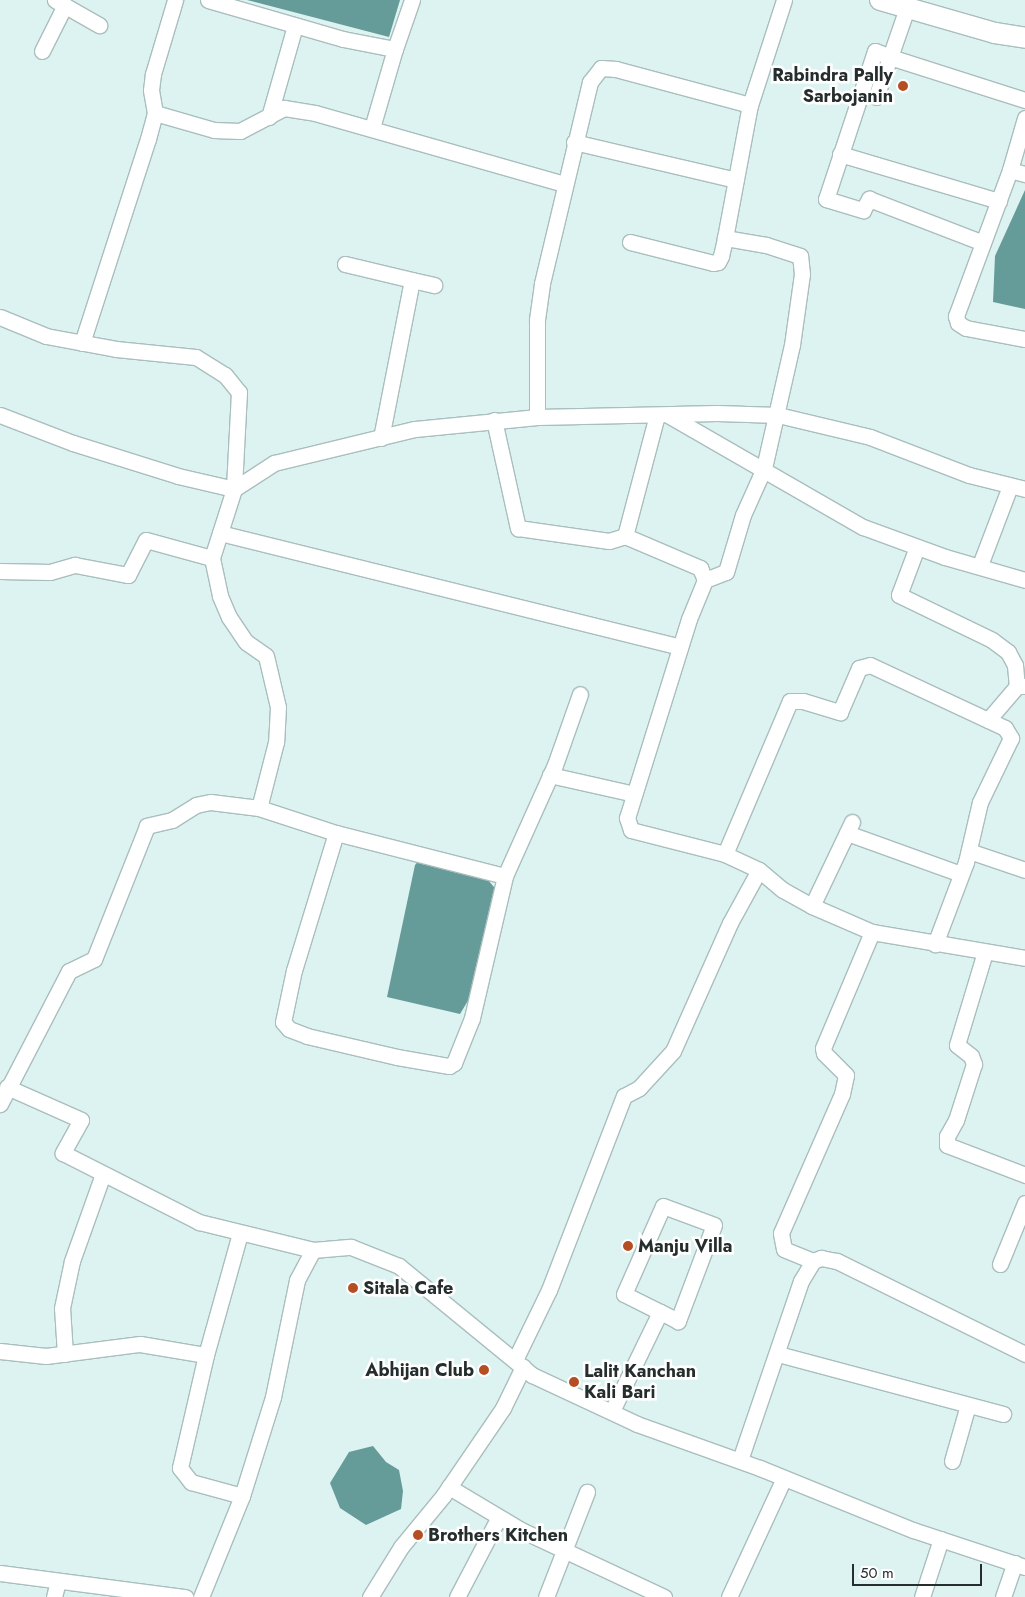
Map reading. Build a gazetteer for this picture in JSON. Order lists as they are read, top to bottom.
{
  "places": [
    "Rabindra Pally Sarbojanin",
    "Manju Villa",
    "Sitala Cafe",
    "Abhijan Club",
    "Lalit Kanchan Kali Bari",
    "Brothers Kitchen"
  ],
  "scale_bar": "50 m"
}
